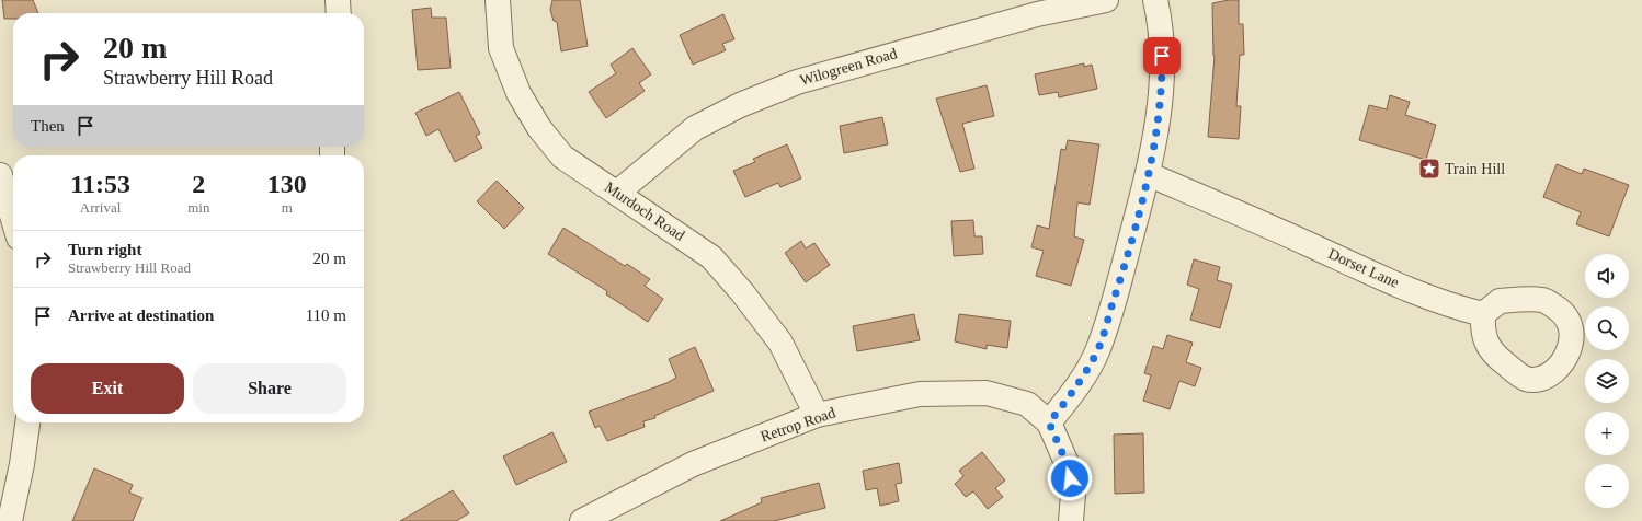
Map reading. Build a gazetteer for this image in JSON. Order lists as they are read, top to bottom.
{
  "streets": {
    "street": [
      "Wilogreen Road",
      "Murdoch Road",
      "Dorset Lane",
      "Retrop Road"
    ]
  },
  "crossings": [
    ["Wilogreen Road", "Murdoch Road"],
    ["Murdoch Road", "Retrop Road"]
  ],
  "places": {
    "place": ["Train Hill"]
  },
  "page": {
    "turn": ["20 m", "Strawberry Hill Road"],
    "then": "Then",
    "eta": [
      "11:53",
      "Arrival",
      "2",
      "min",
      "130",
      "m"
    ],
    "list": [
      {
        "name": "Turn right",
        "note": "Strawberry Hill Road",
        "value": "20 m"
      },
      {
        "name": "Arrive at destination",
        "value": "110 m"
      }
    ],
    "map_buttons": ["+", "−"],
    "buttons": ["Exit", "Share"]
  }
}
